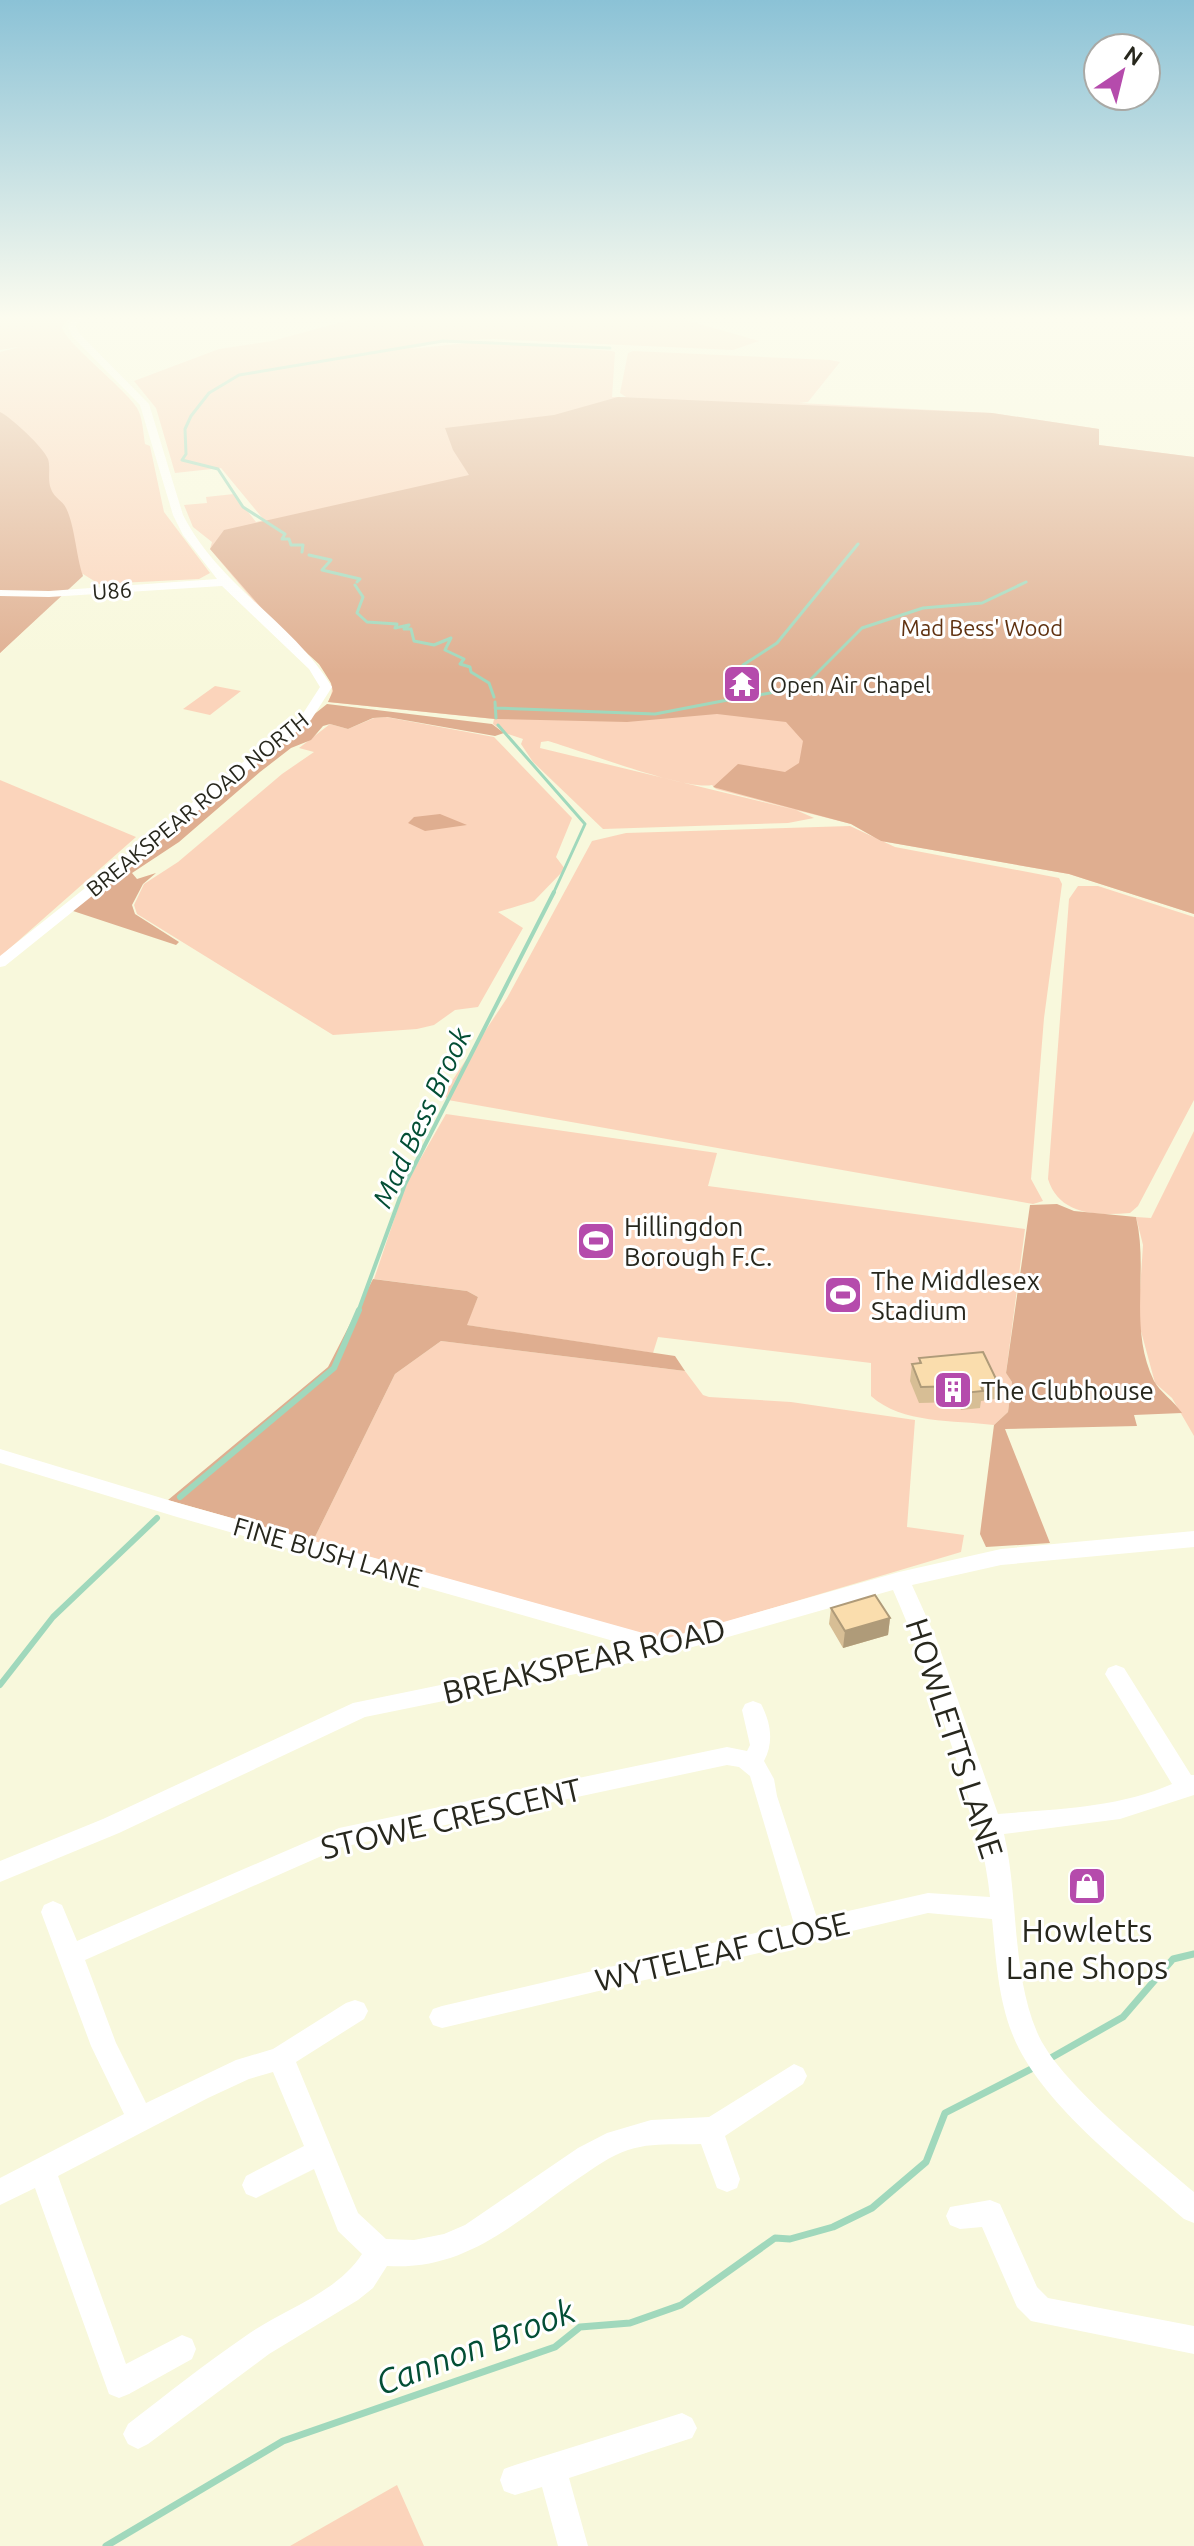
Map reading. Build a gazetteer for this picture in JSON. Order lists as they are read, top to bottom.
{
  "streets": {
    "street": [
      "U86",
      "BREAKSPEAR ROAD NORTH",
      "FINE BUSH LANE",
      "BREAKSPEAR ROAD",
      "HOWLETTS LANE",
      "STOWE CRESCENT",
      "WYTELEAF CLOSE"
    ]
  },
  "crossings": [
    ["U86", "BREAKSPEAR ROAD NORTH"],
    ["FINE BUSH LANE", "BREAKSPEAR ROAD"],
    ["BREAKSPEAR ROAD", "HOWLETTS LANE"],
    ["HOWLETTS LANE", "WYTELEAF CLOSE"]
  ],
  "water": ["Mad Bess Brook", "Cannon Brook"],
  "parks": ["Mad Bess' Wood"],
  "places": {
    "temple": ["Open Air Chapel"],
    "sports": ["Hillingdon Borough F.C.", "The Middlesex Stadium"],
    "building": ["The Clubhouse"],
    "shop": ["Howletts Lane Shops"]
  },
  "north": "top right"
}
